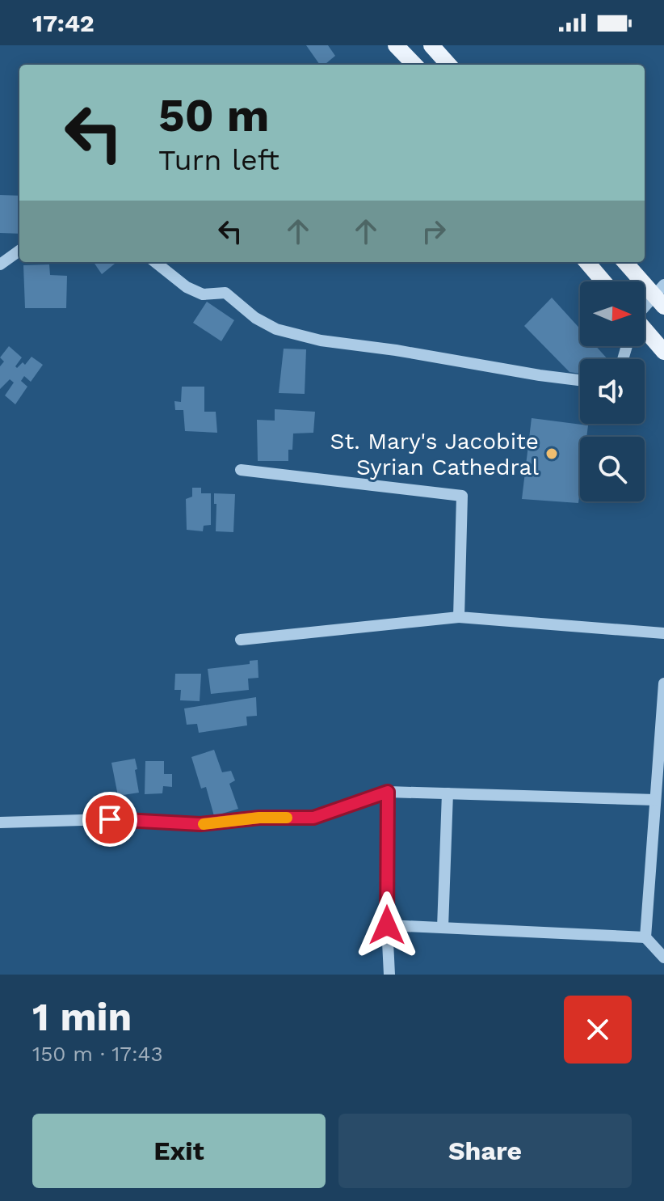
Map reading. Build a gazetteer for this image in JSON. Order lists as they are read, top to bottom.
{
  "places": ["St. Mary's Jacobite Syrian Cathedral"],
  "north": "right",
  "page": {
    "status": "17:42",
    "turn": ["50 m", "Turn left"],
    "heading": ["1 min", "150 m · 17:43"],
    "buttons": ["Exit", "Share"]
  }
}
